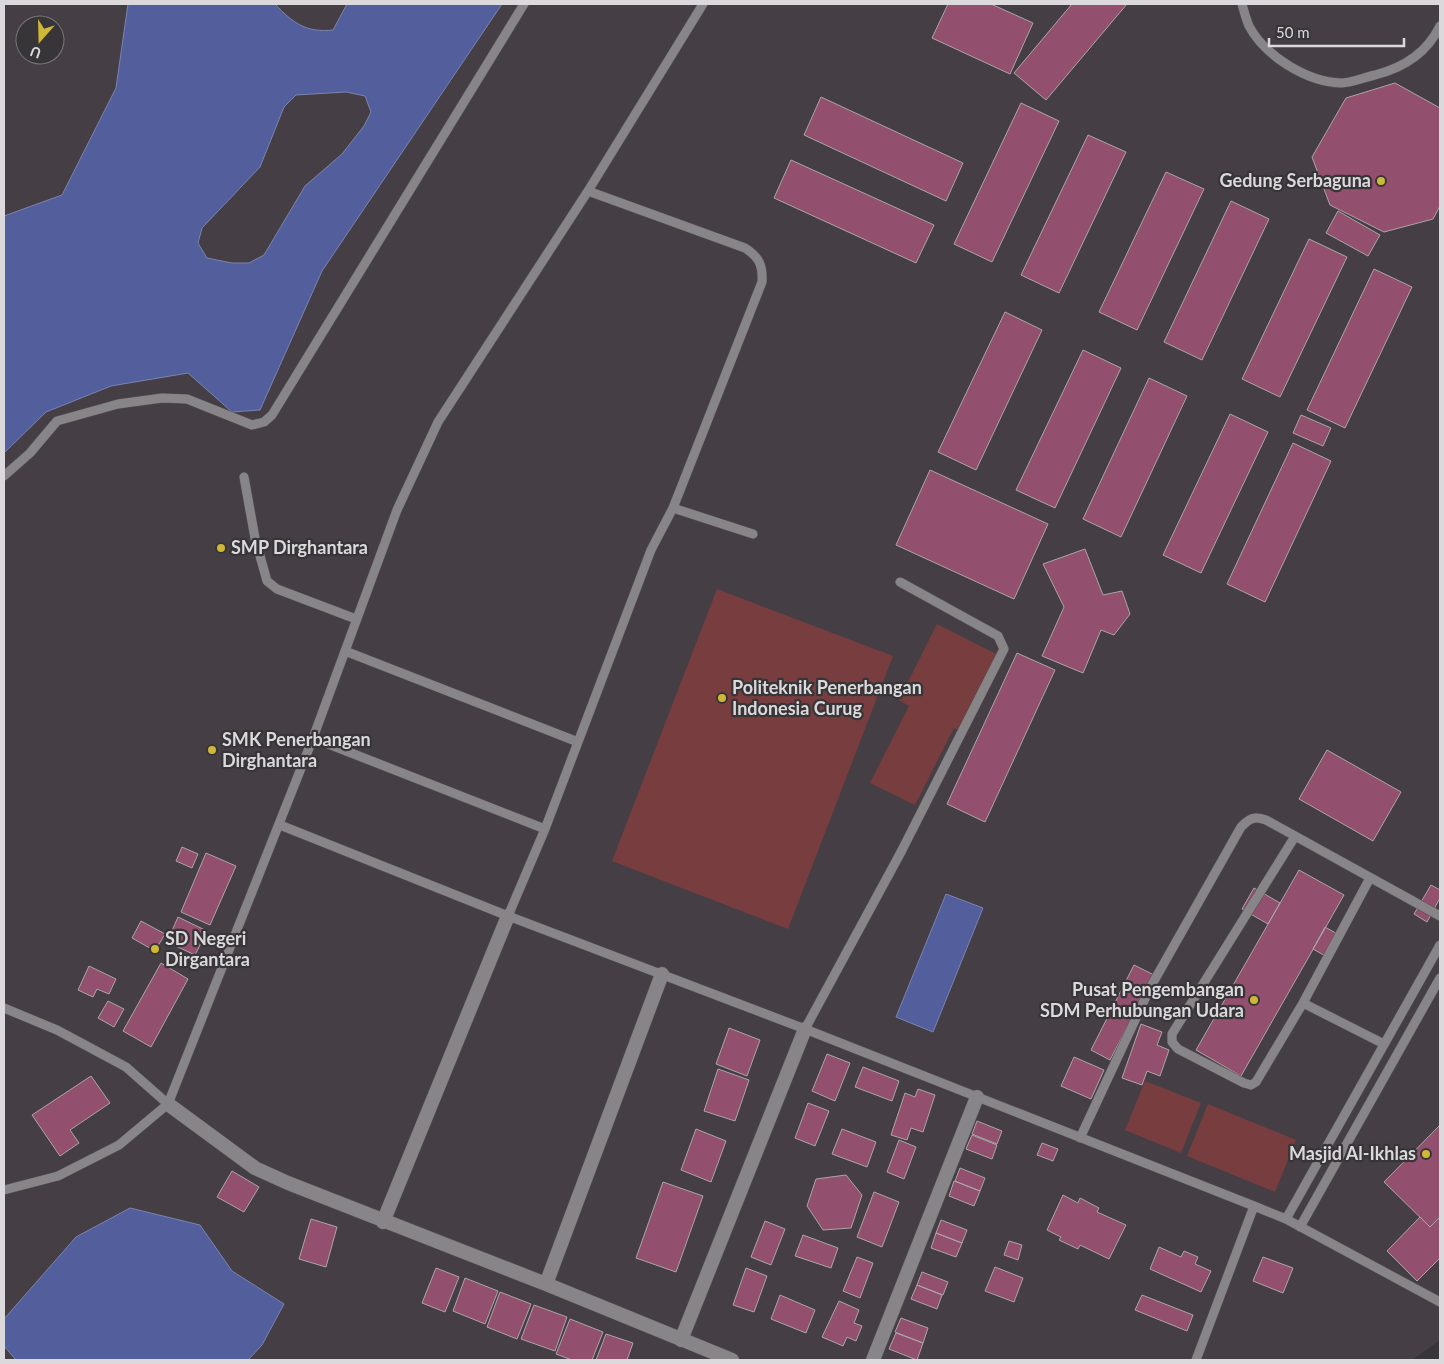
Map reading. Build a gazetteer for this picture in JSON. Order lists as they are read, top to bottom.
{
  "places": [
    "Gedung Serbaguna",
    "SMP Dirghantara",
    "Politeknik Penerbangan Indonesia Curug",
    "SMK Penerbangan Dirghantara",
    "SD Negeri Dirgantara",
    "Pusat Pengembangan SDM Perhubungan Udara",
    "Masjid Al-Ikhlas"
  ],
  "scale_bar": "50 m",
  "north": "bottom"
}
